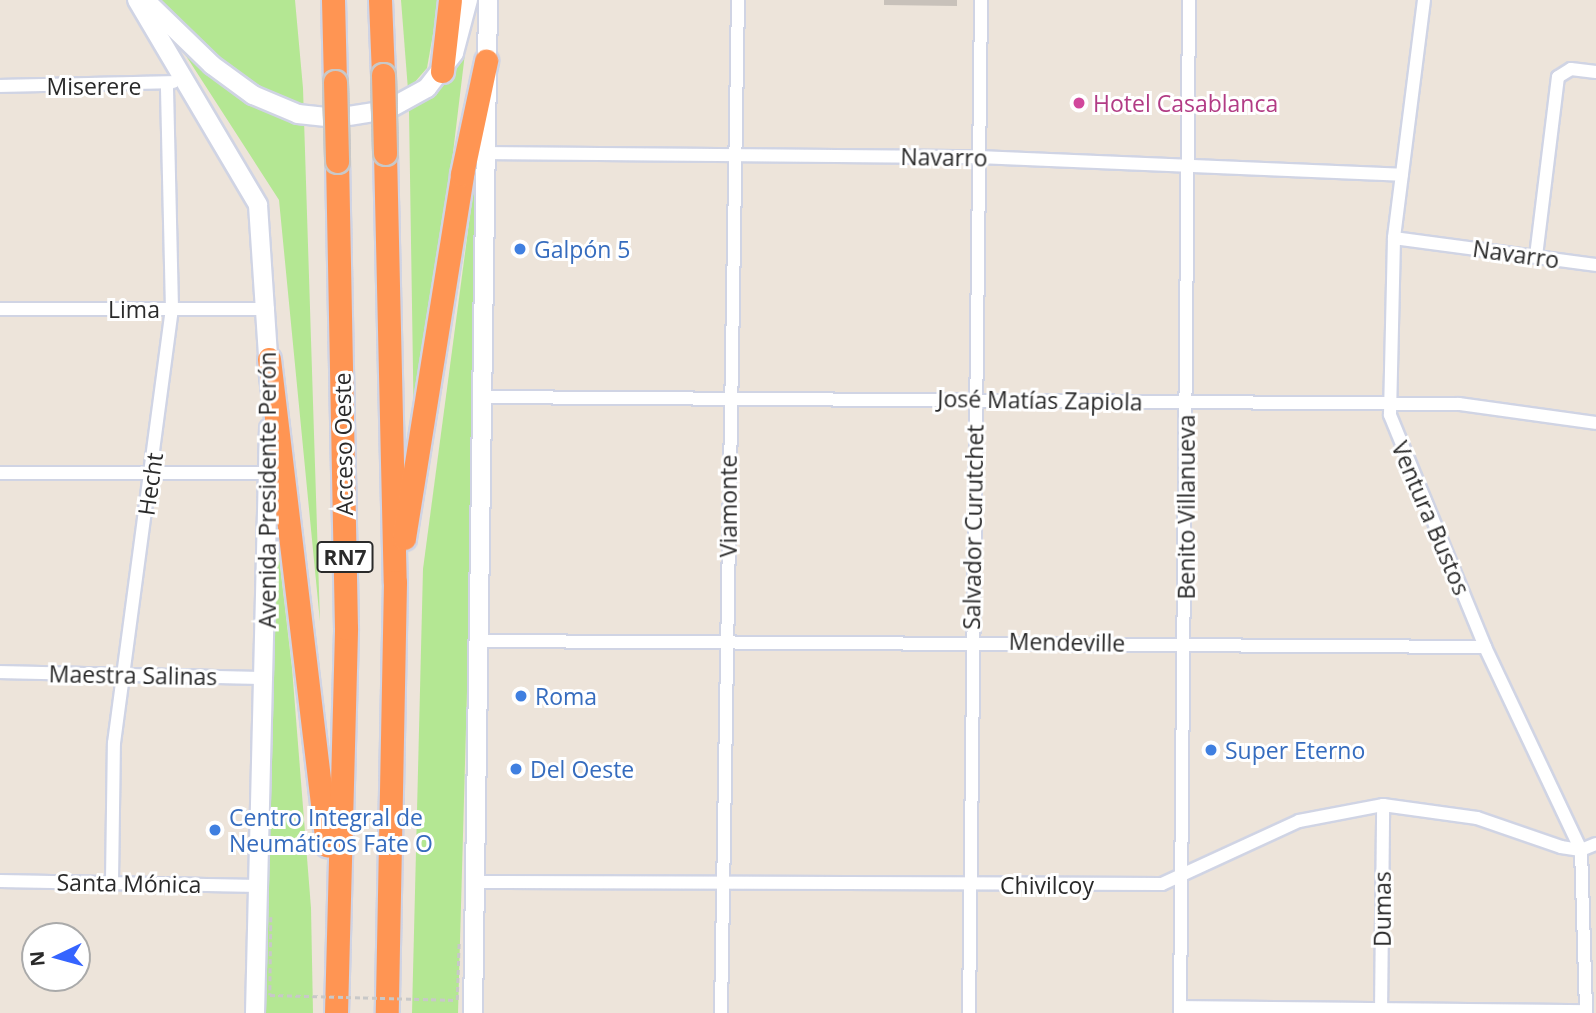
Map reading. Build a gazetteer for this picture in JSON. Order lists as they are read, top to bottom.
{
  "streets": {
    "highway": ["Acceso Oeste", "RN7"],
    "street": [
      "Miserere",
      "Navarro",
      "Lima",
      "José Matías Zapiola",
      "Hecht",
      "Avenida Presidente Perón",
      "Viamonte",
      "Benito Villanueva",
      "Ventura Bustos",
      "Salvador Curutchet",
      "Mendeville",
      "Maestra Salinas",
      "Santa Mónica",
      "Chivilcoy",
      "Dumas"
    ]
  },
  "crossings": [
    ["Miserere", "Hecht"],
    ["Miserere", "Avenida Presidente Perón"],
    ["Navarro", "Viamonte"],
    ["Navarro", "Benito Villanueva"],
    ["Navarro", "Ventura Bustos"],
    ["Navarro", "Salvador Curutchet"],
    ["Lima", "Hecht"],
    ["Lima", "Avenida Presidente Perón"],
    ["José Matías Zapiola", "Viamonte"],
    ["José Matías Zapiola", "Benito Villanueva"],
    ["José Matías Zapiola", "Ventura Bustos"],
    ["José Matías Zapiola", "Salvador Curutchet"],
    ["Hecht", "Maestra Salinas"],
    ["Hecht", "Santa Mónica"],
    ["Avenida Presidente Perón", "Maestra Salinas"],
    ["Avenida Presidente Perón", "Santa Mónica"],
    ["Viamonte", "Mendeville"],
    ["Viamonte", "Chivilcoy"],
    ["Benito Villanueva", "Mendeville"],
    ["Benito Villanueva", "Chivilcoy"],
    ["Ventura Bustos", "Mendeville"],
    ["Ventura Bustos", "Chivilcoy"],
    ["Salvador Curutchet", "Mendeville"],
    ["Salvador Curutchet", "Chivilcoy"],
    ["Chivilcoy", "Dumas"]
  ],
  "places": [
    "Hotel Casablanca",
    "Galpón 5",
    "Roma",
    "Super Eterno",
    "Del Oeste",
    "Centro Integral de Neumáticos Fate O"
  ],
  "north": "left"
}
